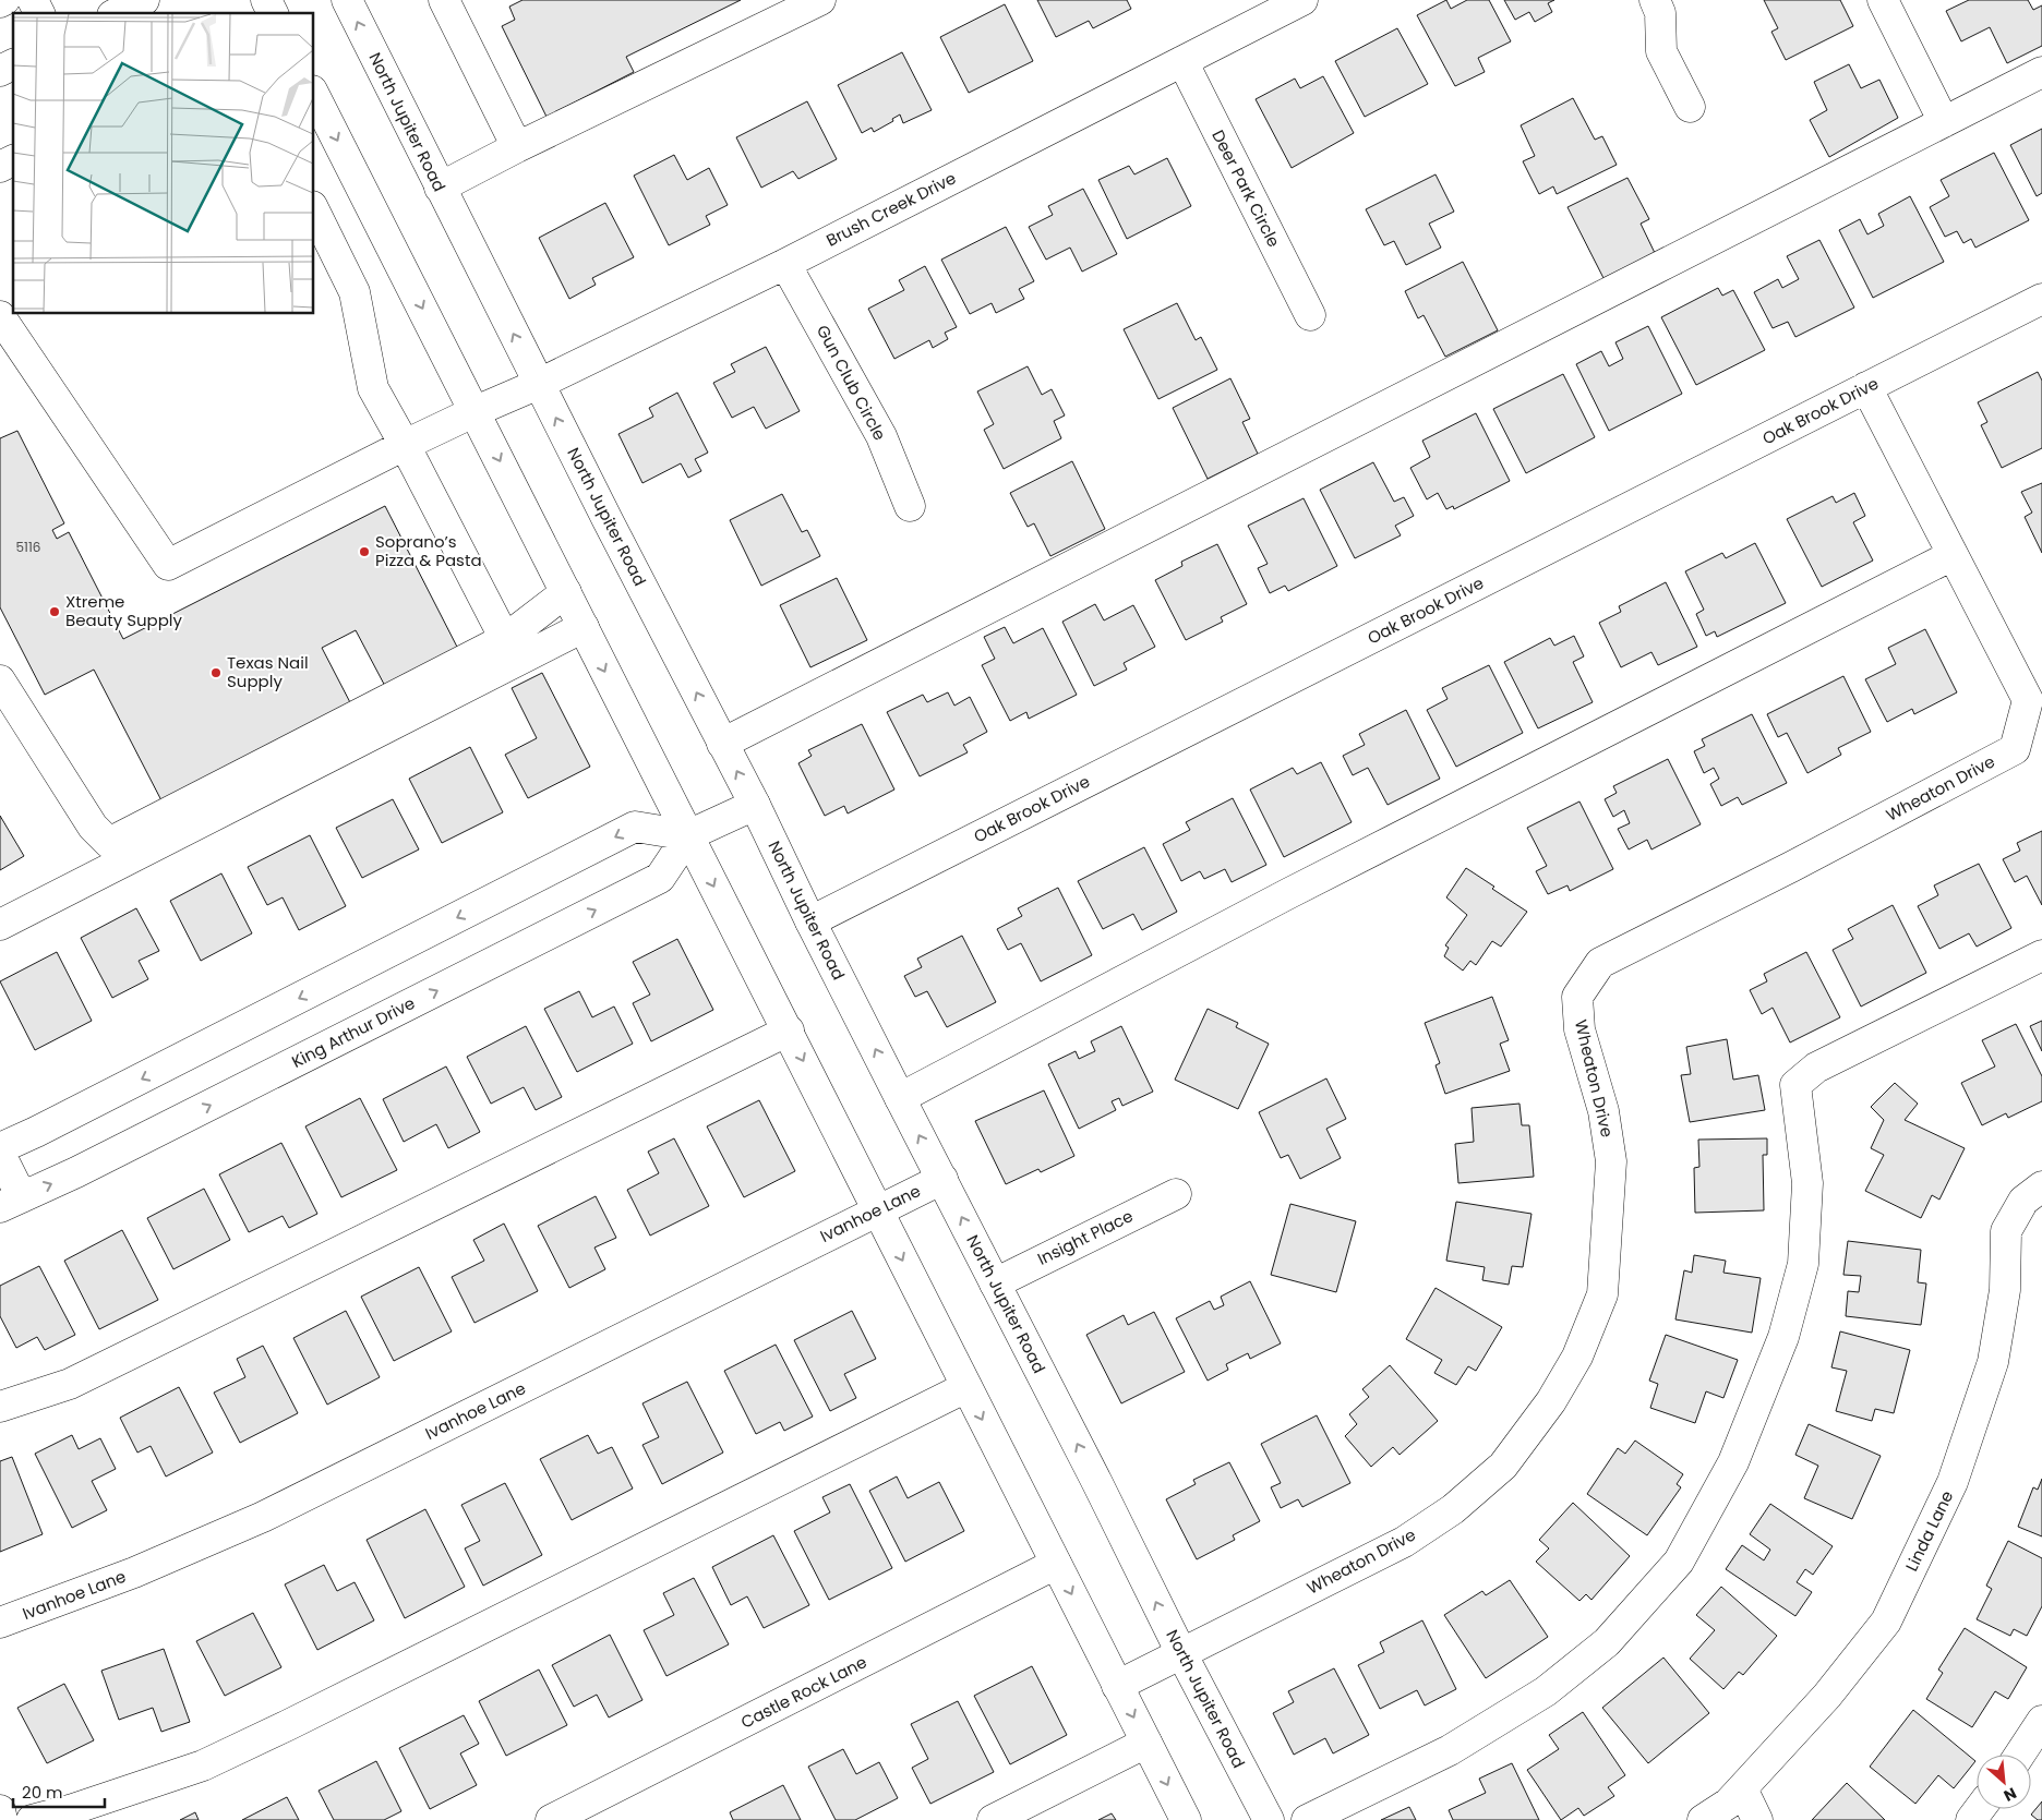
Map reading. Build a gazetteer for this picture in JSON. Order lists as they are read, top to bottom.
{
  "streets": {
    "street": [
      "North Jupiter Road",
      "Deer Park Circle",
      "Brush Creek Drive",
      "Gun Club Circle",
      "Oak Brook Drive",
      "Wheaton Drive",
      "King Arthur Drive",
      "Ivanhoe Lane",
      "Insight Place",
      "Linda Lane",
      "Castle Rock Lane"
    ]
  },
  "crossings": [
    ["North Jupiter Road", "Brush Creek Drive"],
    ["North Jupiter Road", "Oak Brook Drive"],
    ["North Jupiter Road", "Wheaton Drive"],
    ["North Jupiter Road", "Ivanhoe Lane"],
    ["North Jupiter Road", "Insight Place"],
    ["Deer Park Circle", "Brush Creek Drive"],
    ["Brush Creek Drive", "Gun Club Circle"],
    ["Oak Brook Drive", "Wheaton Drive"]
  ],
  "places": ["Soprano’s Pizza & Pasta", "Xtreme Beauty Supply", "Texas Nail Supply"],
  "house_numbers": ["5116"],
  "scale_bar": "20 m",
  "north": "bottom right"
}
